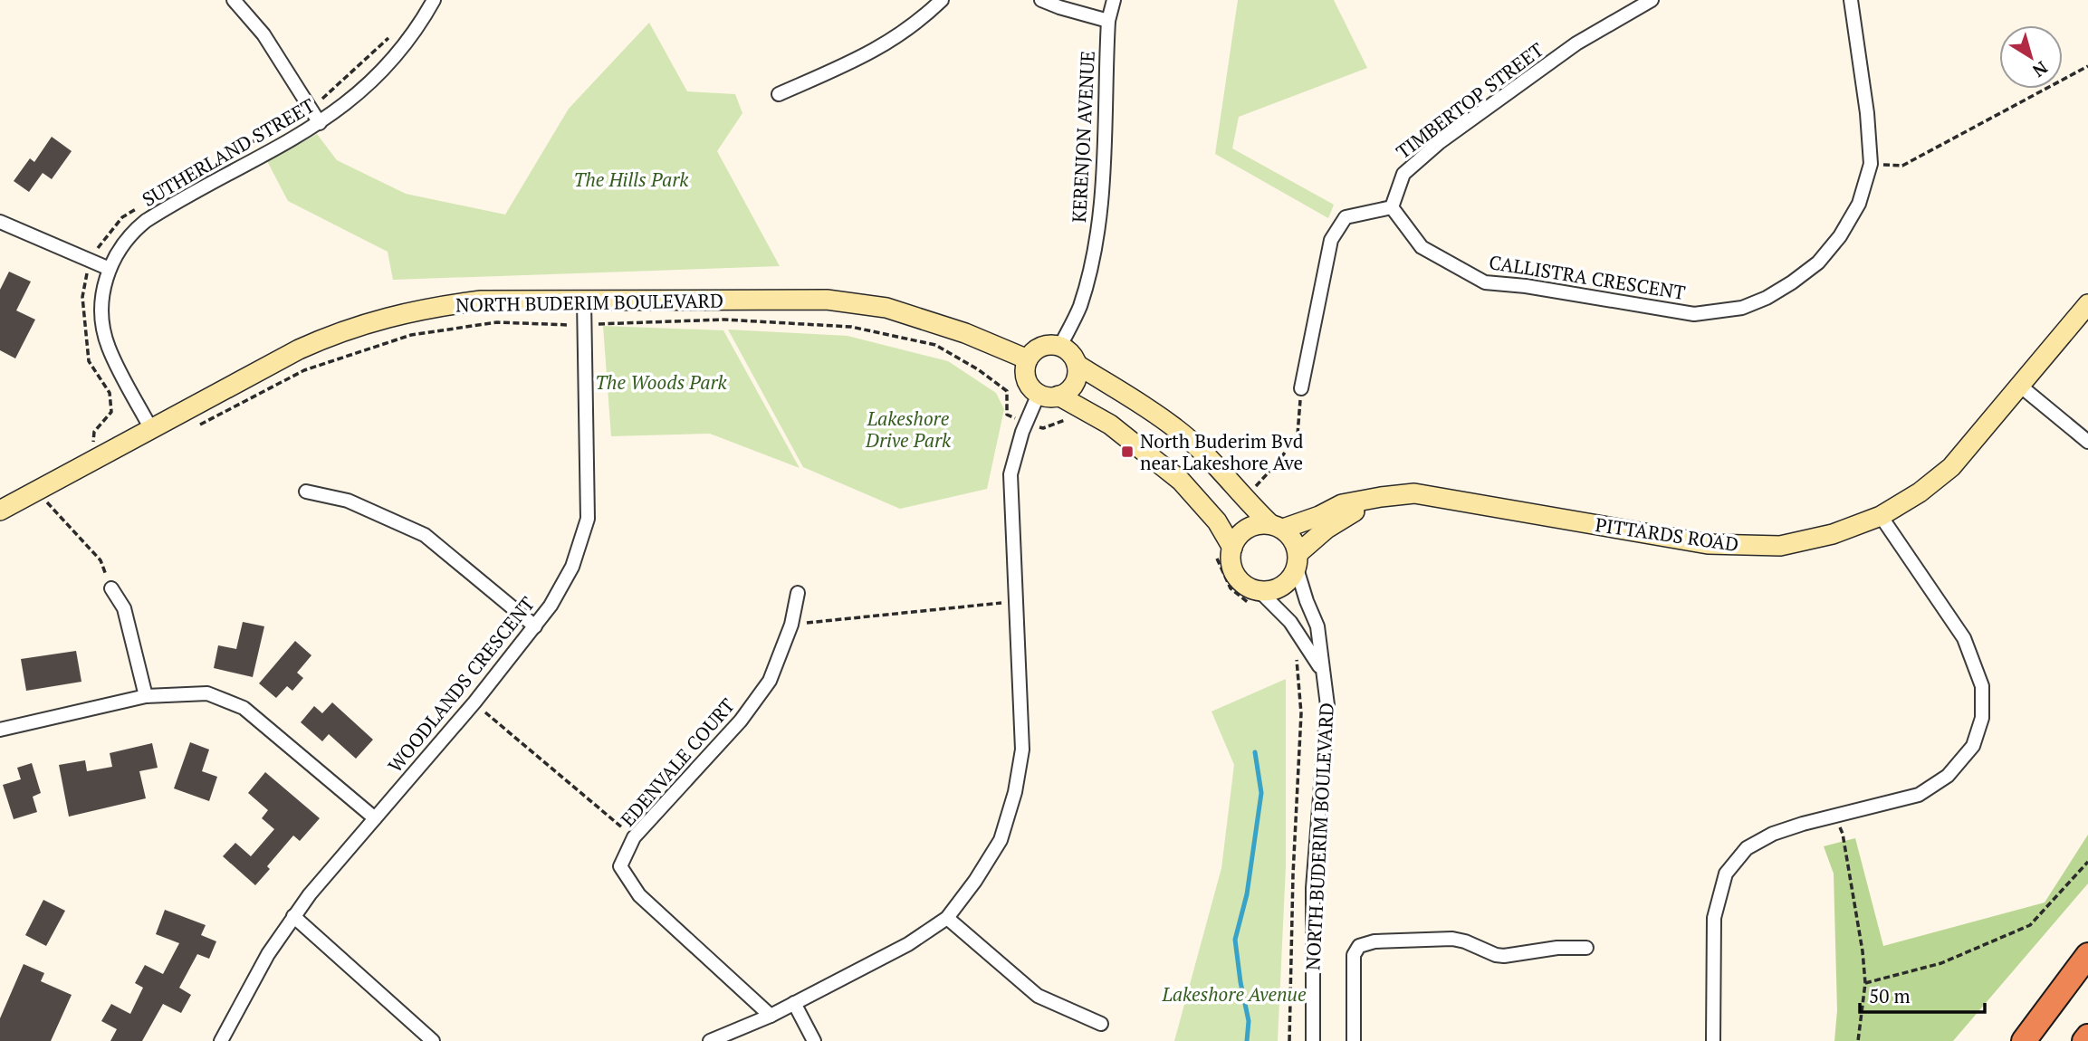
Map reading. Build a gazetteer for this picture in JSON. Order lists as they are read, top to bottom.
{
  "streets": {
    "street": [
      "TIMBERTOP STREET",
      "KERENJON AVENUE",
      "SUTHERLAND STREET",
      "CALLISTRA CRESCENT",
      "NORTH BUDERIM BOULEVARD",
      "PITTARDS ROAD",
      "WOODLANDS CRESCENT",
      "EDENVALE COURT"
    ]
  },
  "crossings": [
    ["TIMBERTOP STREET", "CALLISTRA CRESCENT"],
    ["KERENJON AVENUE", "NORTH BUDERIM BOULEVARD"],
    ["SUTHERLAND STREET", "NORTH BUDERIM BOULEVARD"],
    ["NORTH BUDERIM BOULEVARD", "PITTARDS ROAD"],
    ["NORTH BUDERIM BOULEVARD", "WOODLANDS CRESCENT"]
  ],
  "parks": [
    "The Hills Park",
    "The Woods Park",
    "Lakeshore Drive Park",
    "Lakeshore Avenue"
  ],
  "places": {
    "transit": ["North Buderim Bvd near Lakeshore Ave"]
  },
  "scale_bar": "50 m",
  "north": "bottom right"
}
